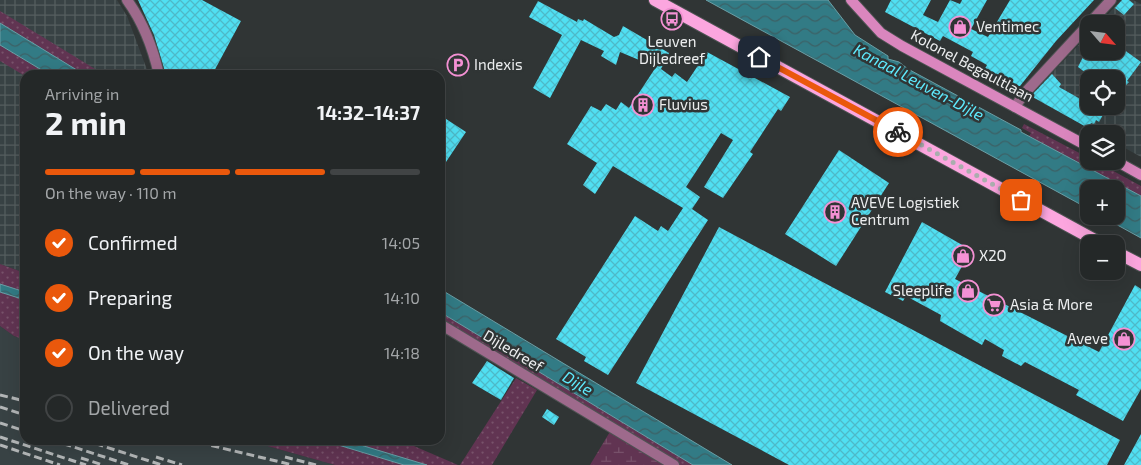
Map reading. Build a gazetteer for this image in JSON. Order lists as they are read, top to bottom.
{
  "streets": {
    "street": ["Kolonel Begaultlaan", "Dijledreef"]
  },
  "water": ["Kanaal Leuven-Dijle", "Dijle"],
  "places": {
    "bus stop": ["Leuven Dijledreef"],
    "shop": [
      "Ventimec",
      "X2O",
      "Sleeplife",
      "Aveve"
    ],
    "parking": ["Indexis"],
    "building": ["Fluvius", "AVEVE Logistiek Centrum"],
    "supermarket": ["Asia & More"]
  },
  "north": "bottom right",
  "page": {
    "map_buttons": ["+", "−"],
    "heading": ["2 min", "Arriving in", "14:32–14:37"],
    "bar": "On the way · 110 m",
    "list": [
      ["Confirmed", "14:05"],
      ["Preparing", "14:10"],
      ["On the way", "14:18"],
      "Delivered"
    ]
  }
}
